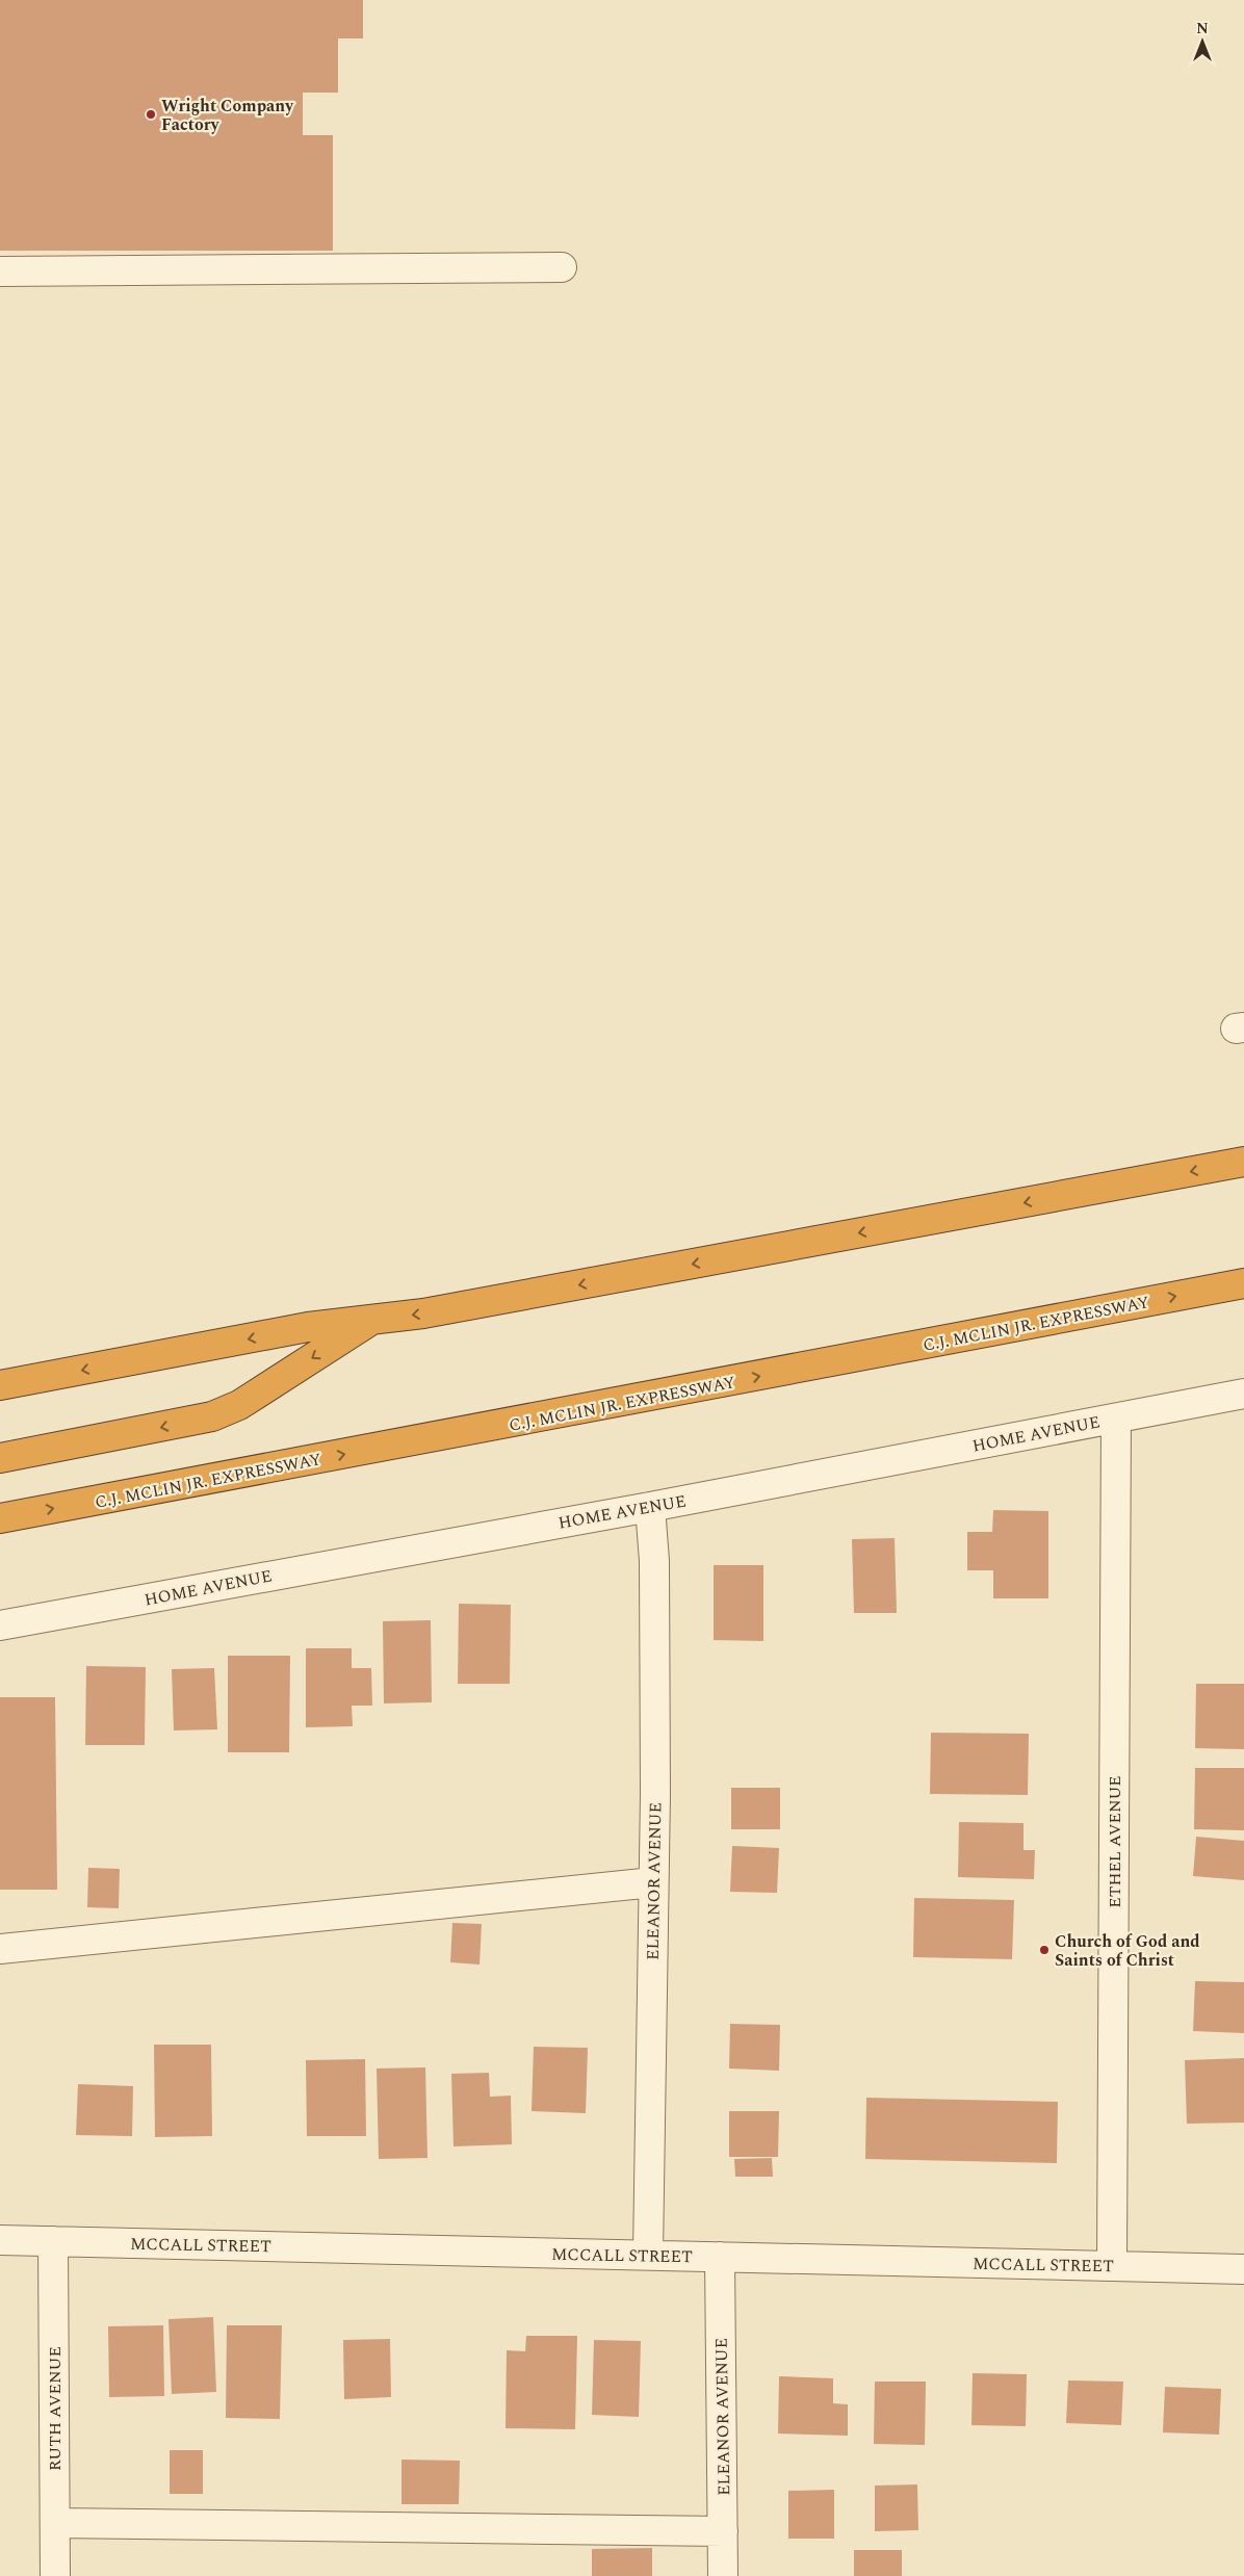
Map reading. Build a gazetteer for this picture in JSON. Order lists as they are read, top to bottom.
{
  "streets": {
    "highway": ["C.J. MCLIN JR. EXPRESSWAY"],
    "street": [
      "HOME AVENUE",
      "ETHEL AVENUE",
      "ELEANOR AVENUE",
      "MCCALL STREET",
      "RUTH AVENUE"
    ]
  },
  "crossings": [
    ["HOME AVENUE", "ETHEL AVENUE"],
    ["HOME AVENUE", "ELEANOR AVENUE"],
    ["ETHEL AVENUE", "MCCALL STREET"],
    ["ELEANOR AVENUE", "MCCALL STREET"],
    ["MCCALL STREET", "RUTH AVENUE"]
  ],
  "places": ["Wright Company Factory", "Church of God and Saints of Christ"],
  "north": "top"
}
